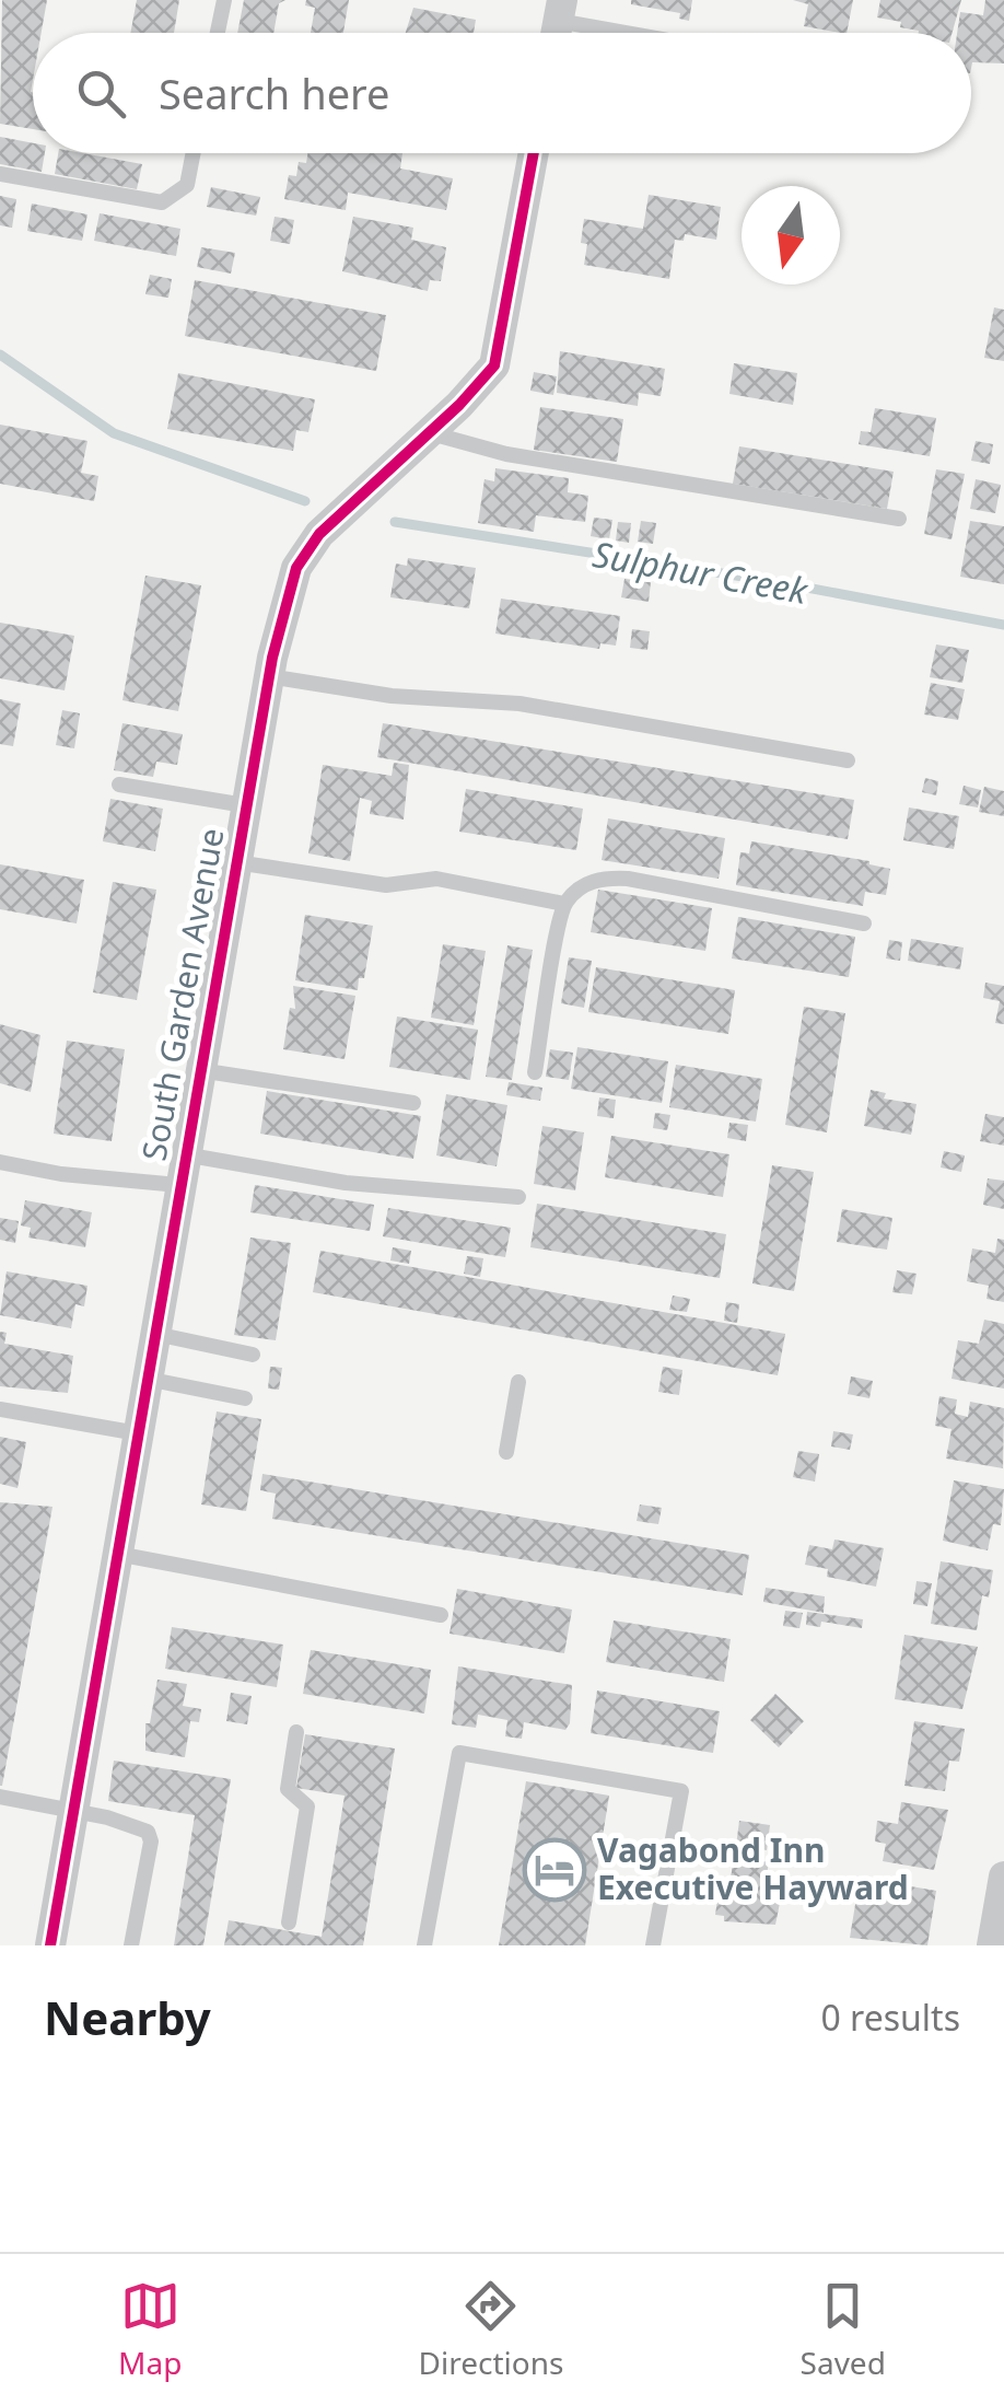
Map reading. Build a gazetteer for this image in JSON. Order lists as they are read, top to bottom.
{
  "streets": {
    "street": ["South Garden Avenue"]
  },
  "water": ["Sulphur Creek"],
  "places": {
    "hotel": ["Vagabond Inn Executive Hayward"]
  },
  "north": "bottom",
  "page": {
    "search": "Search here",
    "heading": ["Nearby", "0 results"],
    "nav": ["Map", "Directions", "Saved"]
  }
}
